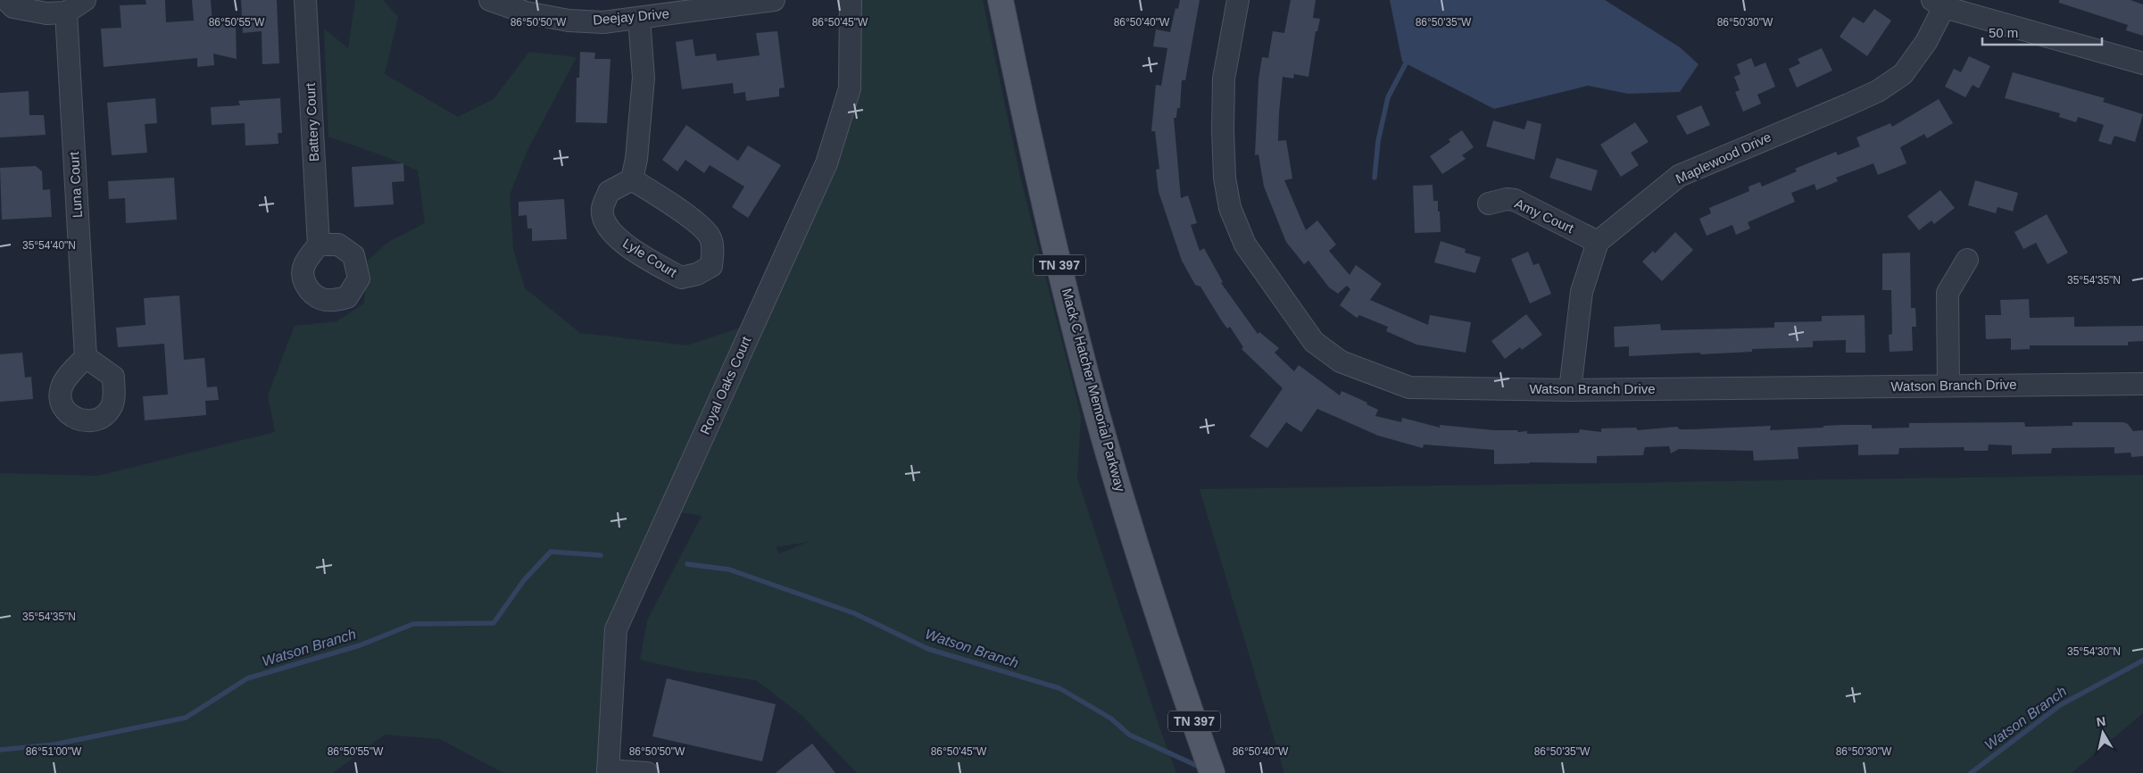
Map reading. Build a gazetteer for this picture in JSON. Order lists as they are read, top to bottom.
{
  "streets": {
    "main road": ["TN 397", "Mack C Hatcher Memorial Parkway"],
    "street": [
      "Deejay Drive",
      "Battery Court",
      "Maplewood Drive",
      "Luna Court",
      "Amy Court",
      "Lyle Court",
      "Royal Oaks Court",
      "Watson Branch Drive"
    ]
  },
  "crossings": [
    ["Maplewood Drive", "Amy Court"]
  ],
  "water": ["Watson Branch"],
  "scale_bar": "50 m",
  "north": "top",
  "coordinates": [
    "86°50'55\"W",
    "86°50'50\"W",
    "86°50'45\"W",
    "86°50'40\"W",
    "86°50'35\"W",
    "86°50'30\"W",
    "35°54'40\"N",
    "35°54'35\"N",
    "35°54'30\"N",
    "86°51'00\"W"
  ]
}
